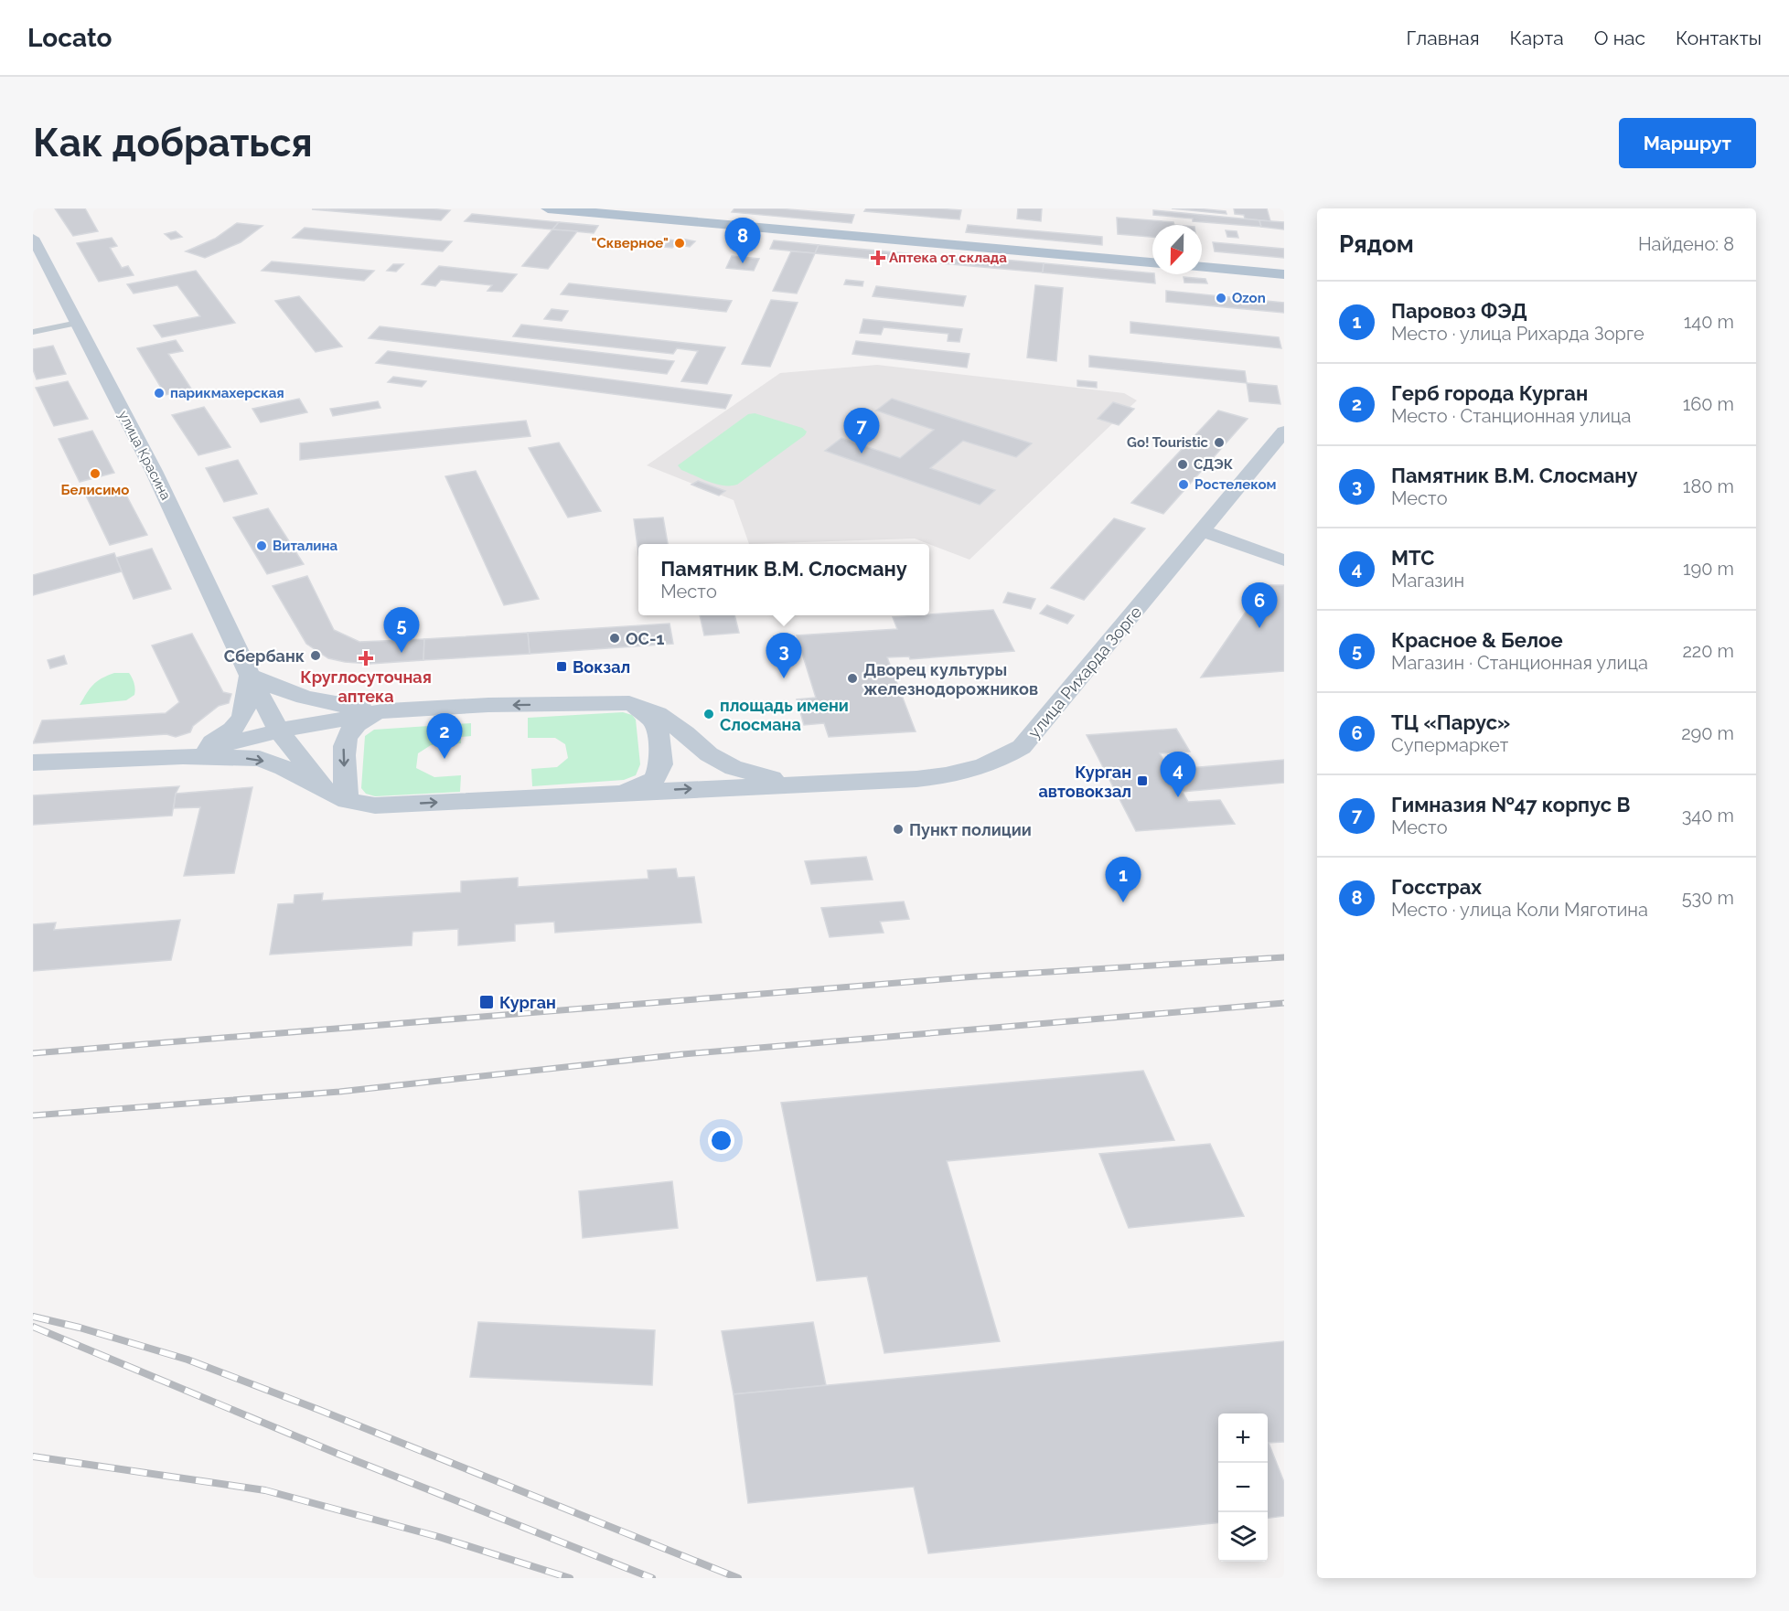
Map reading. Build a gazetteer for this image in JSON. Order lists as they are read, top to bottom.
{
  "streets": {
    "main road": ["улица Красина", "улица Рихарда Зорге"]
  },
  "places": {
    "other": [
      "\"Скверное\"",
      "Ozon",
      "парикмахерская",
      "Go! Touristic",
      "СДЭК",
      "Белисимо",
      "Ростелеком",
      "Виталина",
      "ОС-1",
      "Сбербанк",
      "Дворец культуры железнодорожников",
      "площадь имени Слосмана",
      "Пункт полиции"
    ],
    "health": ["Аптека от склада", "Круглосуточная аптека"],
    "transit": ["Вокзал", "Курган автовокзал", "Курган"]
  },
  "north": "bottom",
  "page": {
    "header": "Locato",
    "nav": [
      "Главная",
      "Карта",
      "О нас",
      "Контакты"
    ],
    "buttons": "Маршрут",
    "title": "Как добраться",
    "heading": ["Рядом", "Найдено: 8"],
    "pins": [
      "8",
      "7",
      "6",
      "5",
      "3",
      "2",
      "4",
      "1"
    ],
    "list": [
      {
        "mark": "1",
        "name": "Паровоз ФЭД",
        "note": "Место · улица Рихарда Зорге",
        "value": "140 m"
      },
      {
        "mark": "2",
        "name": "Герб города Курган",
        "note": "Место · Станционная улица",
        "value": "160 m"
      },
      {
        "mark": "3",
        "name": "Памятник В.М. Слосману",
        "note": "Место",
        "value": "180 m"
      },
      {
        "mark": "4",
        "name": "МТС",
        "note": "Магазин",
        "value": "190 m"
      },
      {
        "mark": "5",
        "name": "Красное & Белое",
        "note": "Магазин · Станционная улица",
        "value": "220 m"
      },
      {
        "mark": "6",
        "name": "ТЦ «Парус»",
        "note": "Супермаркет",
        "value": "290 m"
      },
      {
        "mark": "7",
        "name": "Гимназия №47 корпус В",
        "note": "Место",
        "value": "340 m"
      },
      {
        "mark": "8",
        "name": "Госстрах",
        "note": "Место · улица Коли Мяготина",
        "value": "530 m"
      }
    ],
    "popup": ["Памятник В.М. Слосману", "Место"],
    "map_buttons": ["+", "−"]
  }
}
